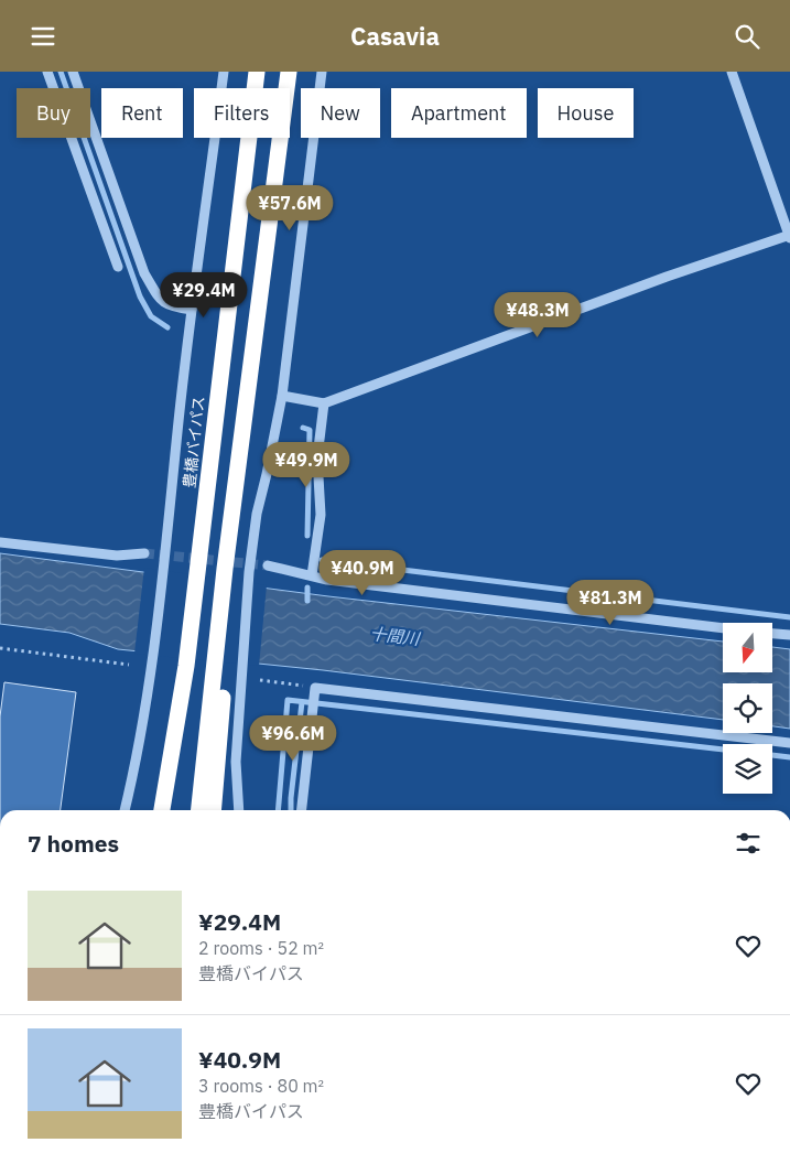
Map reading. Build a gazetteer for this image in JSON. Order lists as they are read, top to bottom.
{
  "streets": {
    "highway": ["豊橋バイパス"]
  },
  "water": ["十間川"],
  "north": "bottom",
  "page": {
    "header": "Casavia",
    "chip": [
      "Buy",
      "Rent",
      "Filters",
      "New",
      "Apartment",
      "House"
    ],
    "price": [
      "¥57.6M",
      "¥29.4M",
      "¥48.3M",
      "¥49.9M",
      "¥40.9M",
      "¥81.3M",
      "¥96.6M"
    ],
    "heading": "7 homes",
    "list": [
      {
        "name": "¥29.4M",
        "note": "2 rooms · 52 m² · 豊橋バイパス"
      },
      {
        "name": "¥40.9M",
        "note": "3 rooms · 80 m² · 豊橋バイパス"
      }
    ]
  }
}
